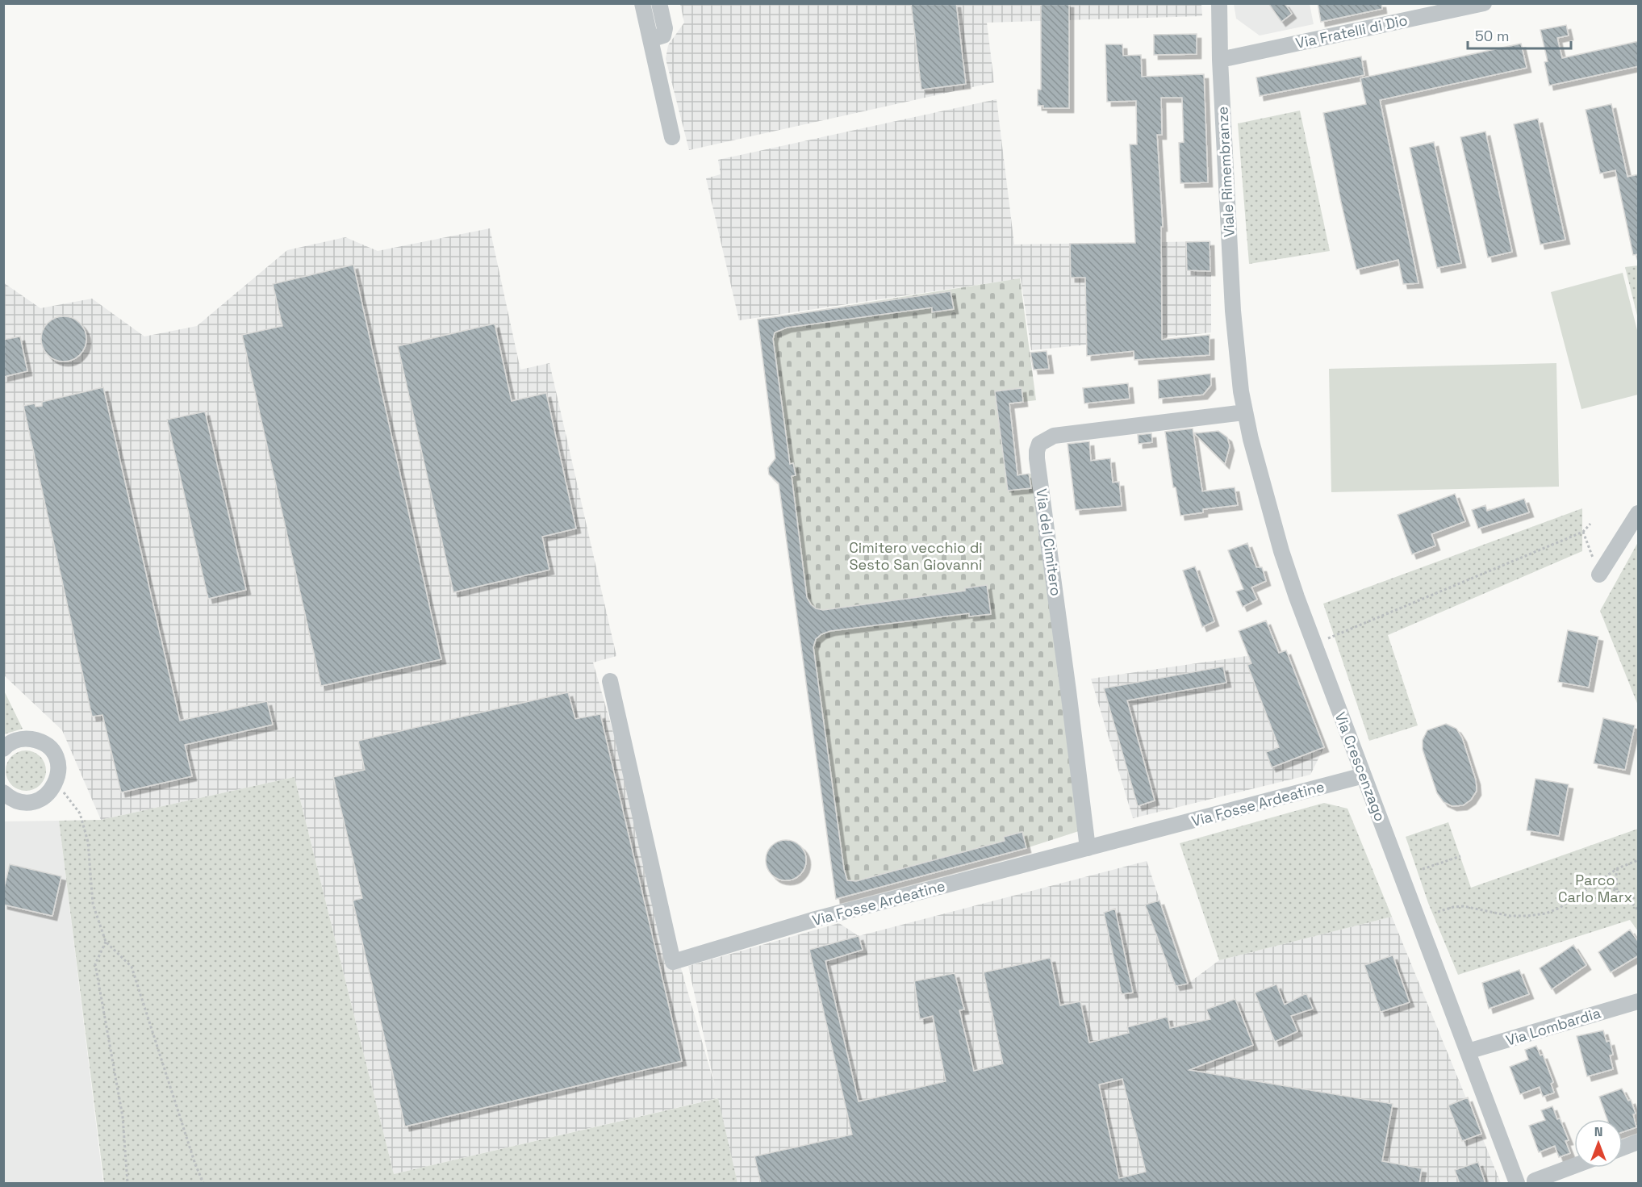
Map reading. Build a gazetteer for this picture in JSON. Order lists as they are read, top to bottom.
{
  "streets": {
    "street": [
      "Via Fratelli di Dio",
      "Viale Rimembranze",
      "Via del Cimitero",
      "Via Crescenzago",
      "Via Fosse Ardeatine",
      "Via Lombardia"
    ]
  },
  "crossings": [
    ["Via Fratelli di Dio", "Viale Rimembranze"],
    ["Viale Rimembranze", "Via Crescenzago"],
    ["Via del Cimitero", "Via Crescenzago"],
    ["Via del Cimitero", "Via Fosse Ardeatine"],
    ["Via Crescenzago", "Via Fosse Ardeatine"],
    ["Via Crescenzago", "Via Lombardia"]
  ],
  "parks": ["Cimitero vecchio di Sesto San Giovanni", "Parco Carlo Marx"],
  "scale_bar": "50 m",
  "north": "top"
}
